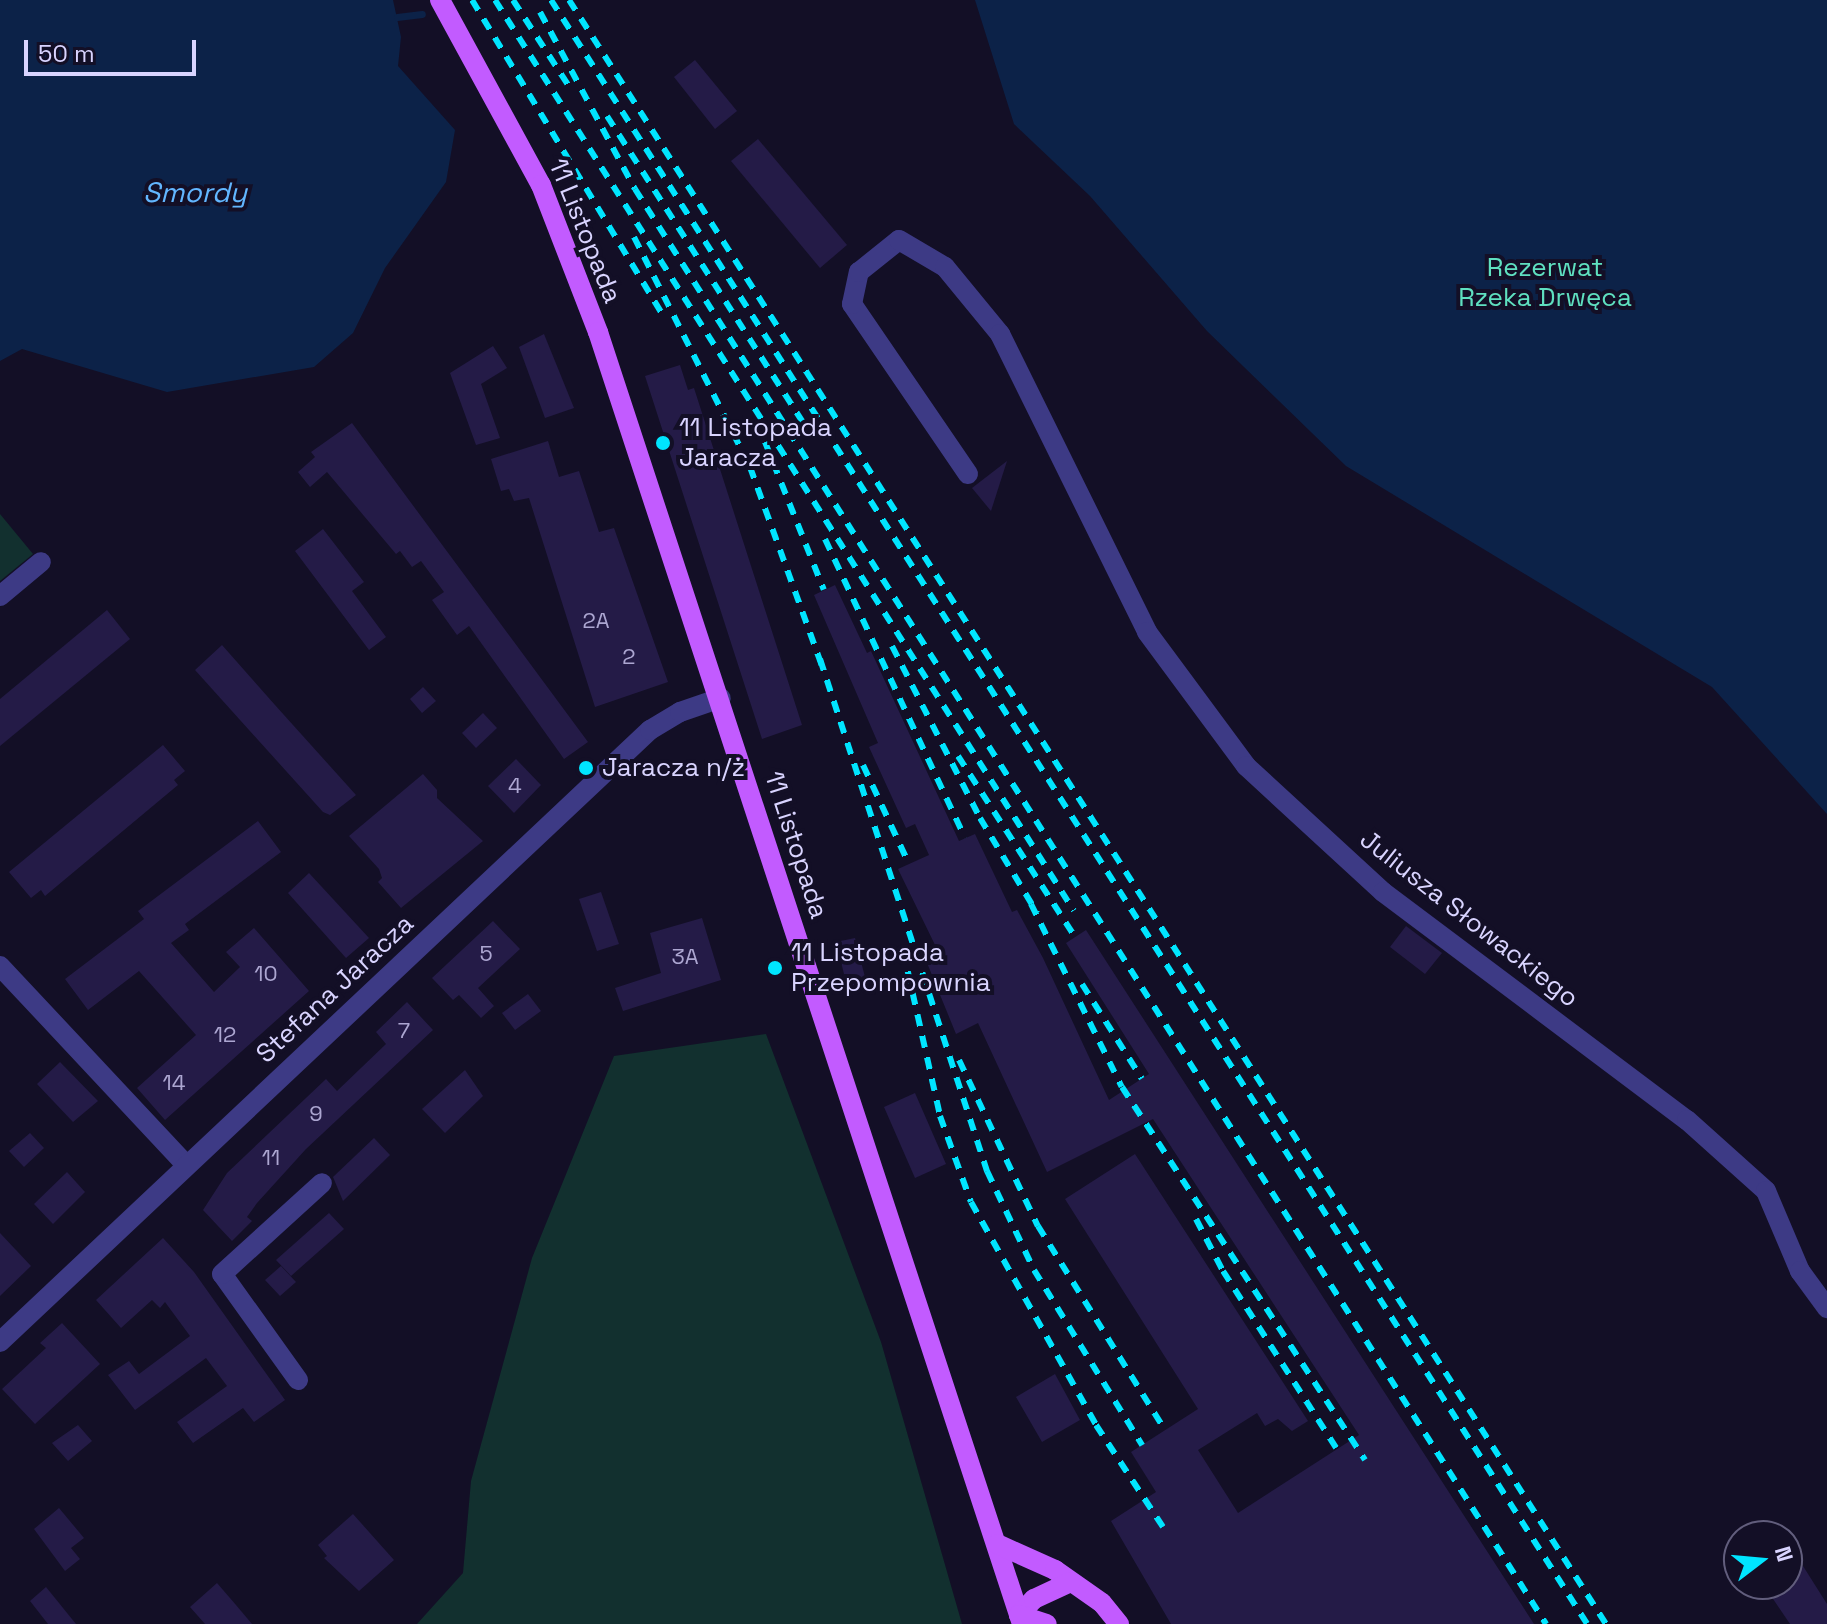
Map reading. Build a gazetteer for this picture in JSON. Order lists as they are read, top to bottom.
{
  "streets": {
    "main road": ["11 Listopada"],
    "street": ["Juliusza Słowackiego", "Stefana Jaracza"]
  },
  "crossings": [
    ["11 Listopada", "Stefana Jaracza"]
  ],
  "water": ["Smordy"],
  "parks": ["Rezerwat Rzeka Drwęca"],
  "places": ["11 Listopada Jaracza", "Jaracza n/ż", "11 Listopada Przepompownia"],
  "house_numbers": [
    "2A",
    "2",
    "4",
    "5",
    "3A",
    "10",
    "7",
    "12",
    "14",
    "9",
    "11"
  ],
  "scale_bar": "50 m",
  "north": "right"
}
